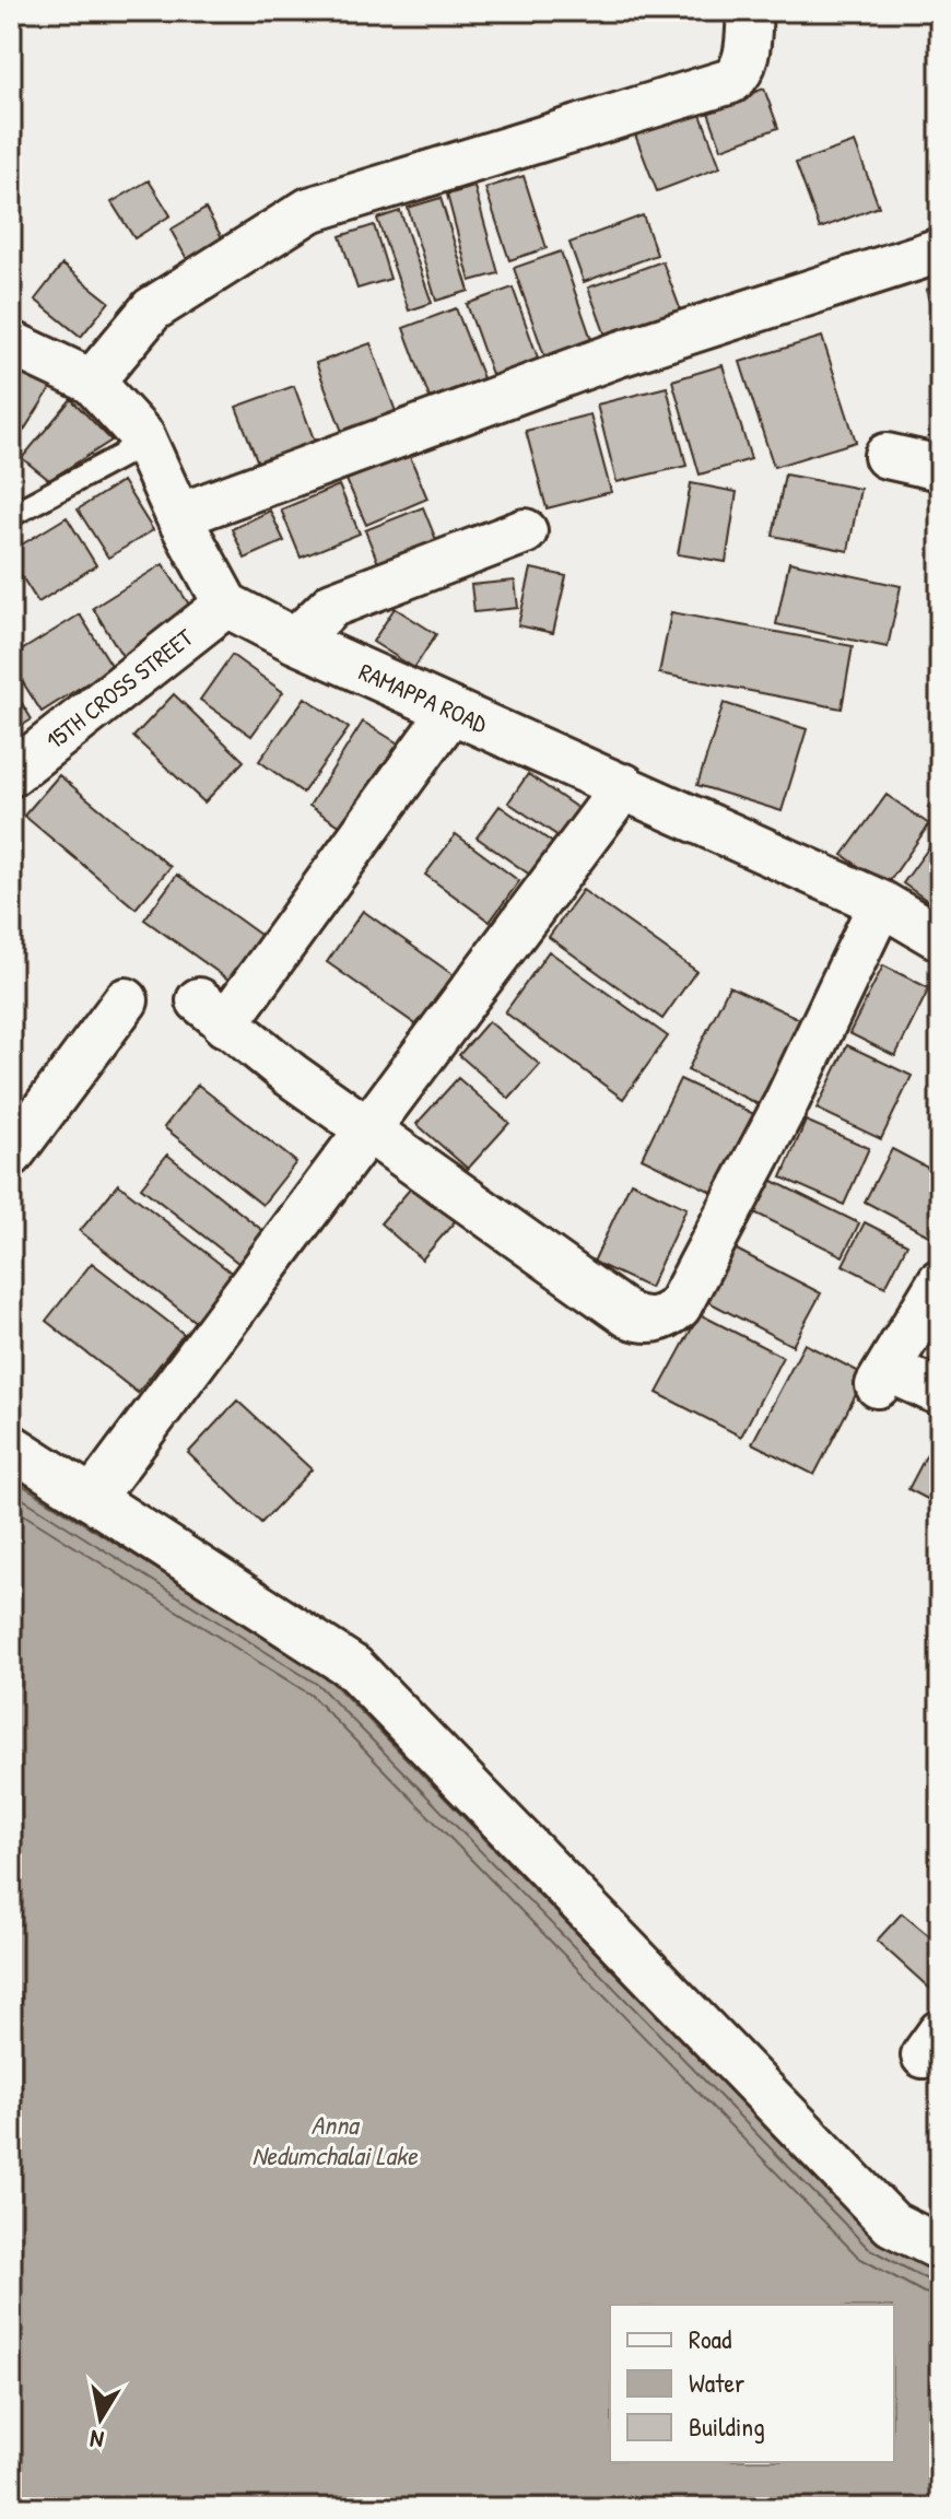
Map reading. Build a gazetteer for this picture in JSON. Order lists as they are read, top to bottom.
{
  "streets": {
    "street": ["15TH CROSS STREET", "RAMAPPA ROAD"]
  },
  "crossings": [
    ["15TH CROSS STREET", "RAMAPPA ROAD"]
  ],
  "water": ["Anna Nedumchalai Lake"],
  "legend": ["Road", "Water", "Building"],
  "north": "bottom"
}
